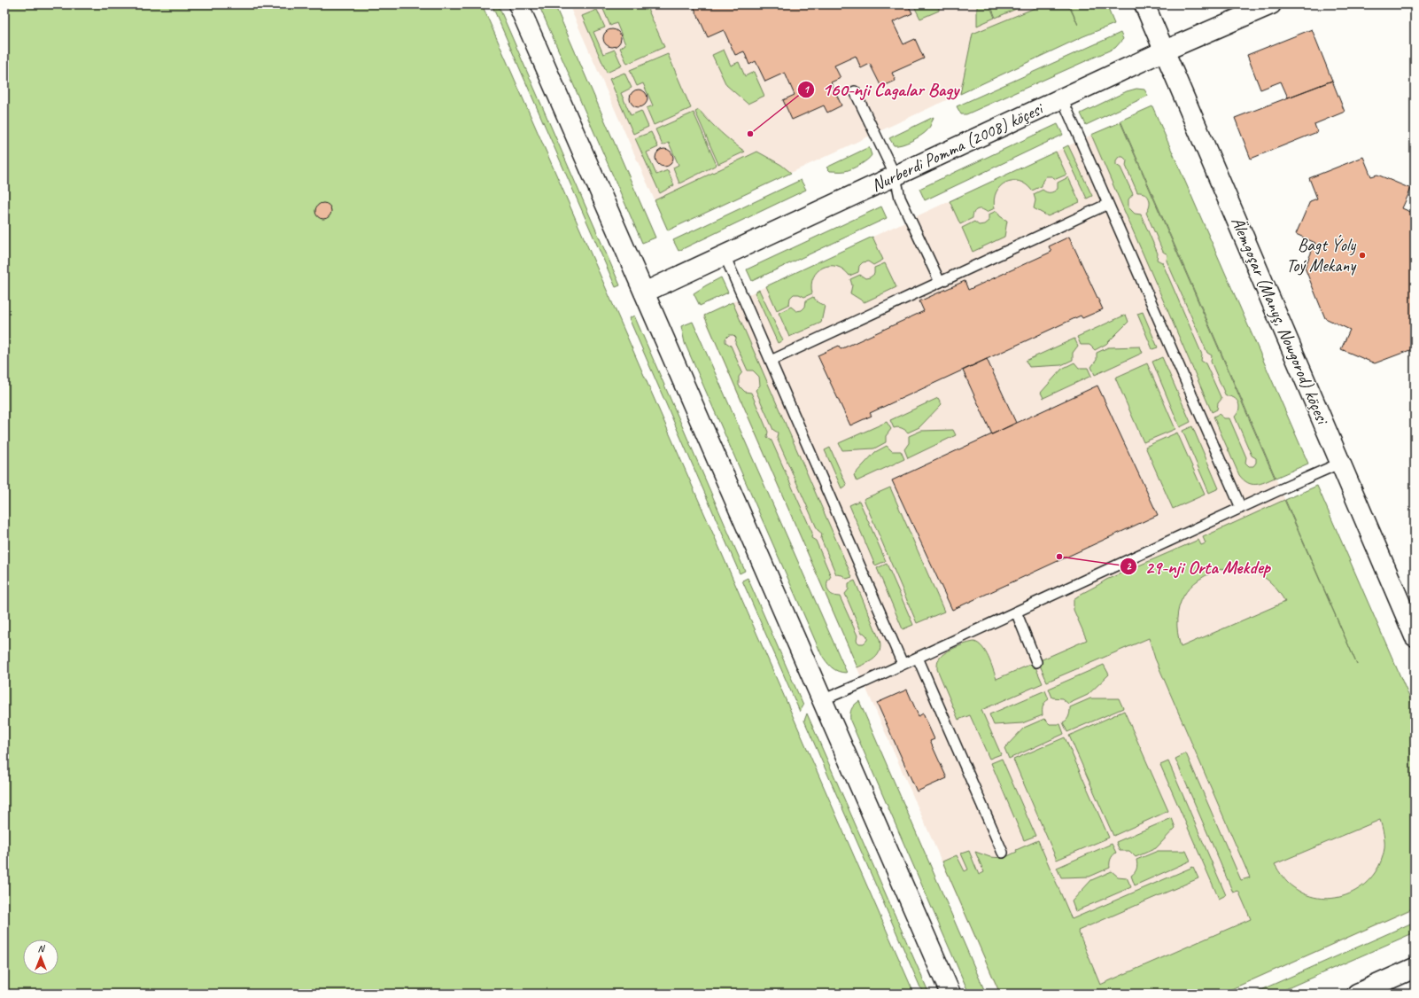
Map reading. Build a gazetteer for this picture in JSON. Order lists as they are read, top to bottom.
{
  "streets": {
    "street": ["Nurberdi Pomma (2008) köçesi", "Älemgoşar (Manyş, Nowgorod) köçesi"]
  },
  "crossings": [
    ["Nurberdi Pomma (2008) köçesi", "Älemgoşar (Manyş, Nowgorod) köçesi"]
  ],
  "places": ["160-nji Cagalar Bagy", "Bagt Ýoly Toý Mekany", "29-nji Orta Mekdep"],
  "north": "top"
}
